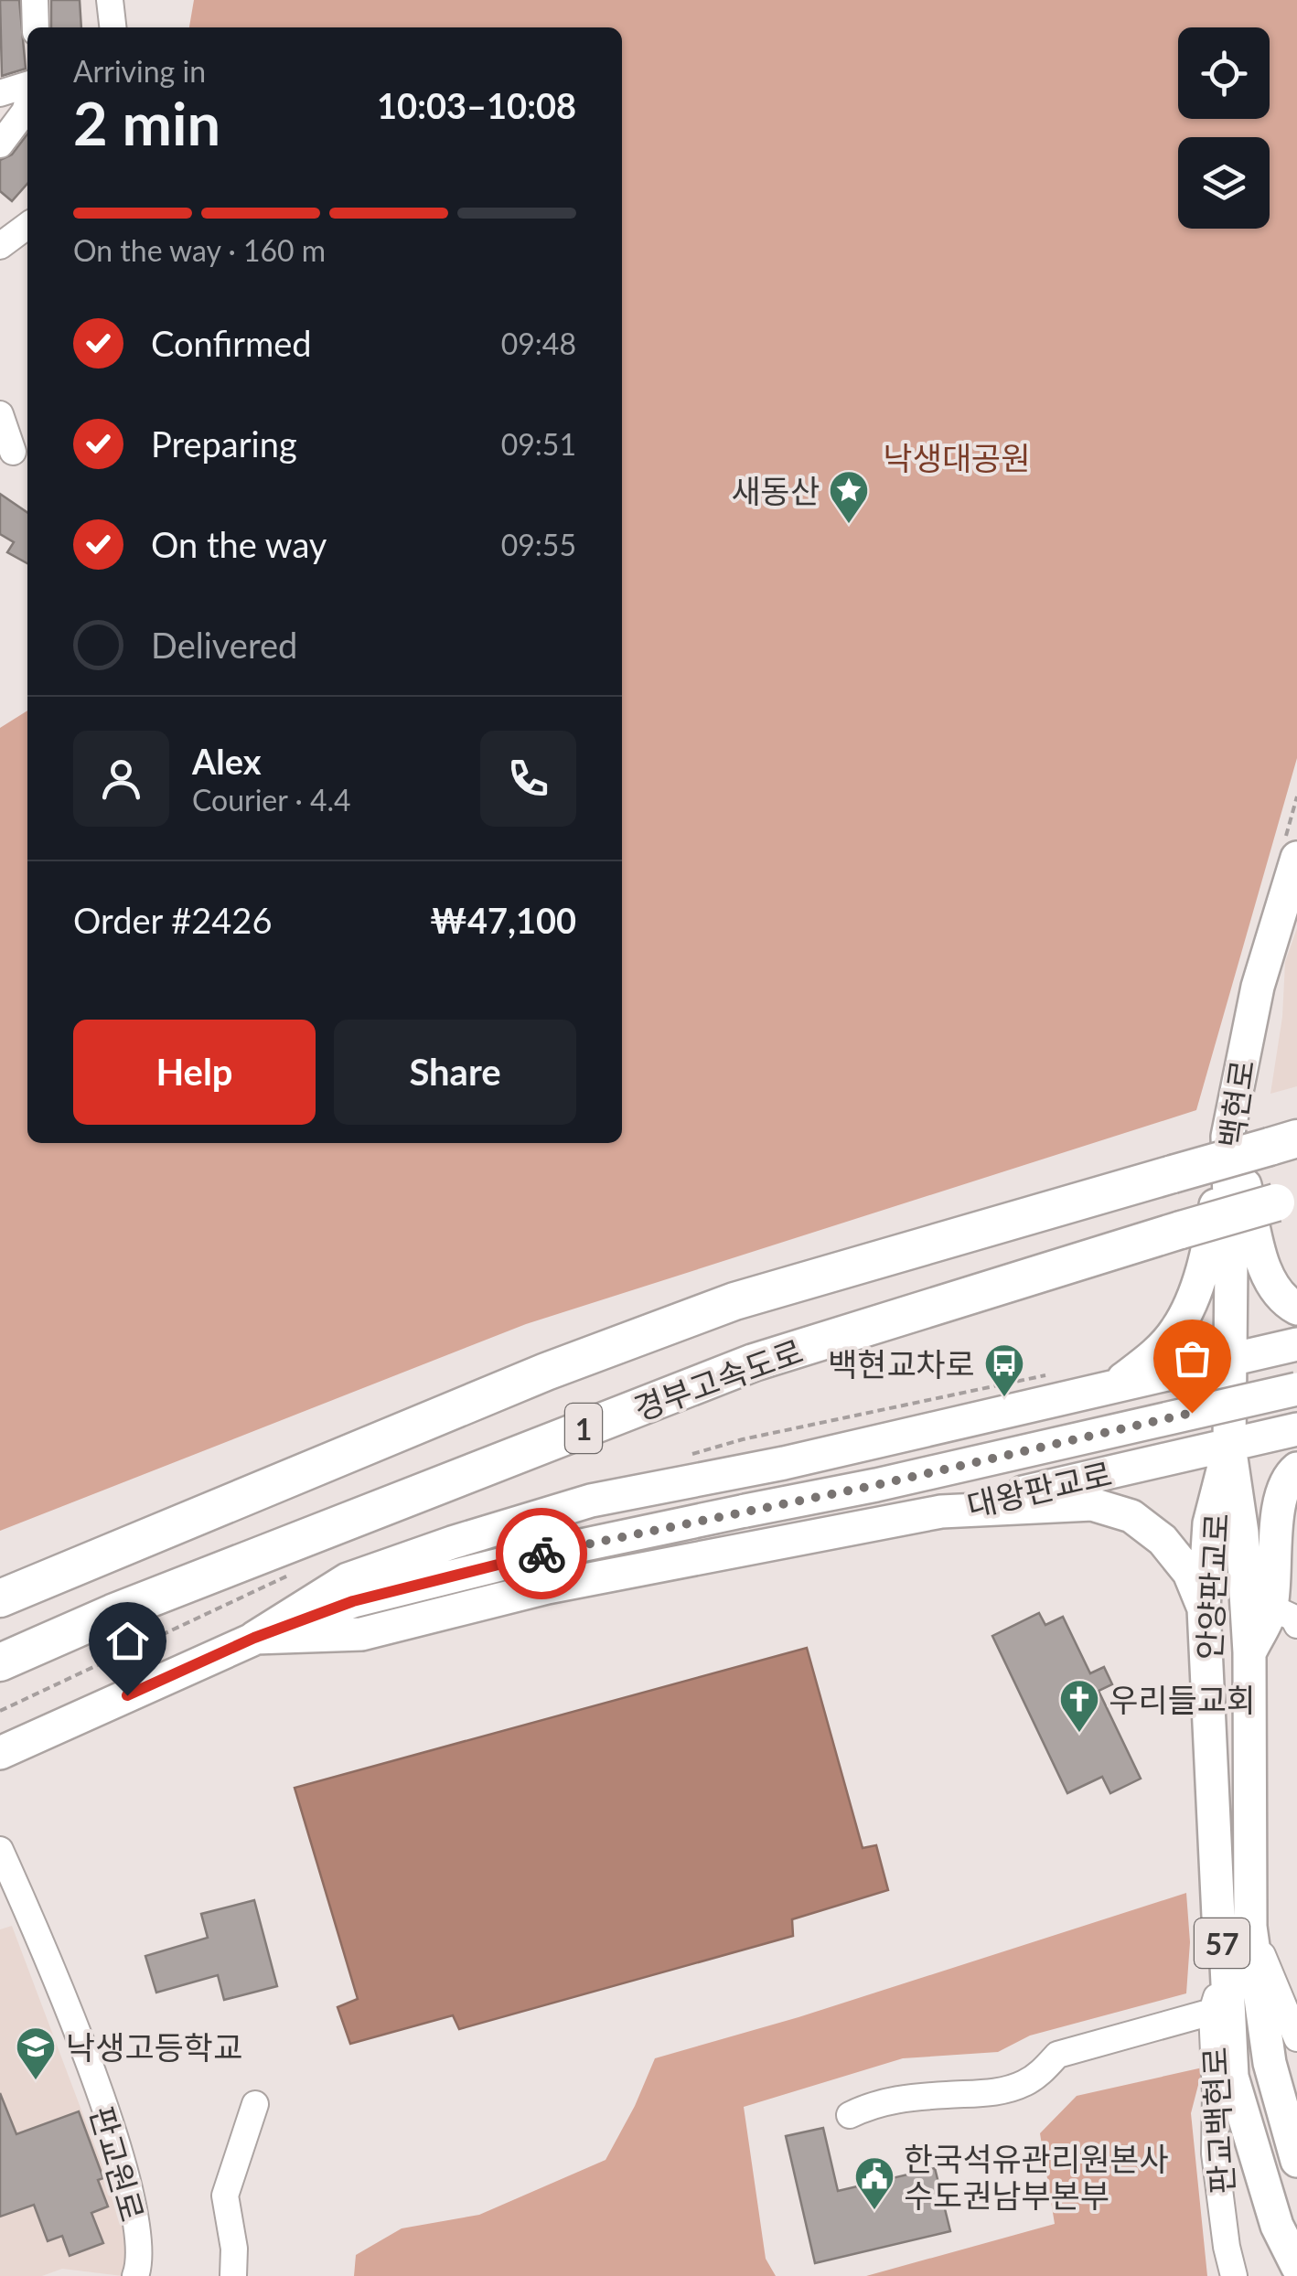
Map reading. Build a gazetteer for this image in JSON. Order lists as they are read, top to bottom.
{
  "streets": {
    "highway": ["경부고속도로", "1"],
    "main road": [
      "백현로",
      "대왕판교로",
      "안양판교로",
      "57"
    ],
    "street": ["판교백현로", "판교원로"]
  },
  "crossings": [
    ["백현로", "안양판교로"],
    ["대왕판교로", "안양판교로"],
    ["대왕판교로", "57"],
    ["안양판교로", "57"],
    ["안양판교로", "판교백현로"]
  ],
  "parks": ["낙생대공원"],
  "places": {
    "place": ["새동산"],
    "bus stop": ["백현교차로"],
    "church": ["우리들교회"],
    "school or university": ["낙생고등학교"],
    "public building": ["한국석유관리원본사 수도권남부본부"]
  },
  "page": {
    "heading": ["2 min", "Arriving in", "10:03–10:08"],
    "panel": [
      "Alex",
      "Courier · 4.4",
      "Order #2426",
      "₩47,100"
    ],
    "bar": "On the way · 160 m",
    "list": [
      ["Confirmed", "09:48"],
      ["Preparing", "09:51"],
      ["On the way", "09:55"],
      "Delivered"
    ],
    "buttons": ["Help", "Share"]
  }
}
